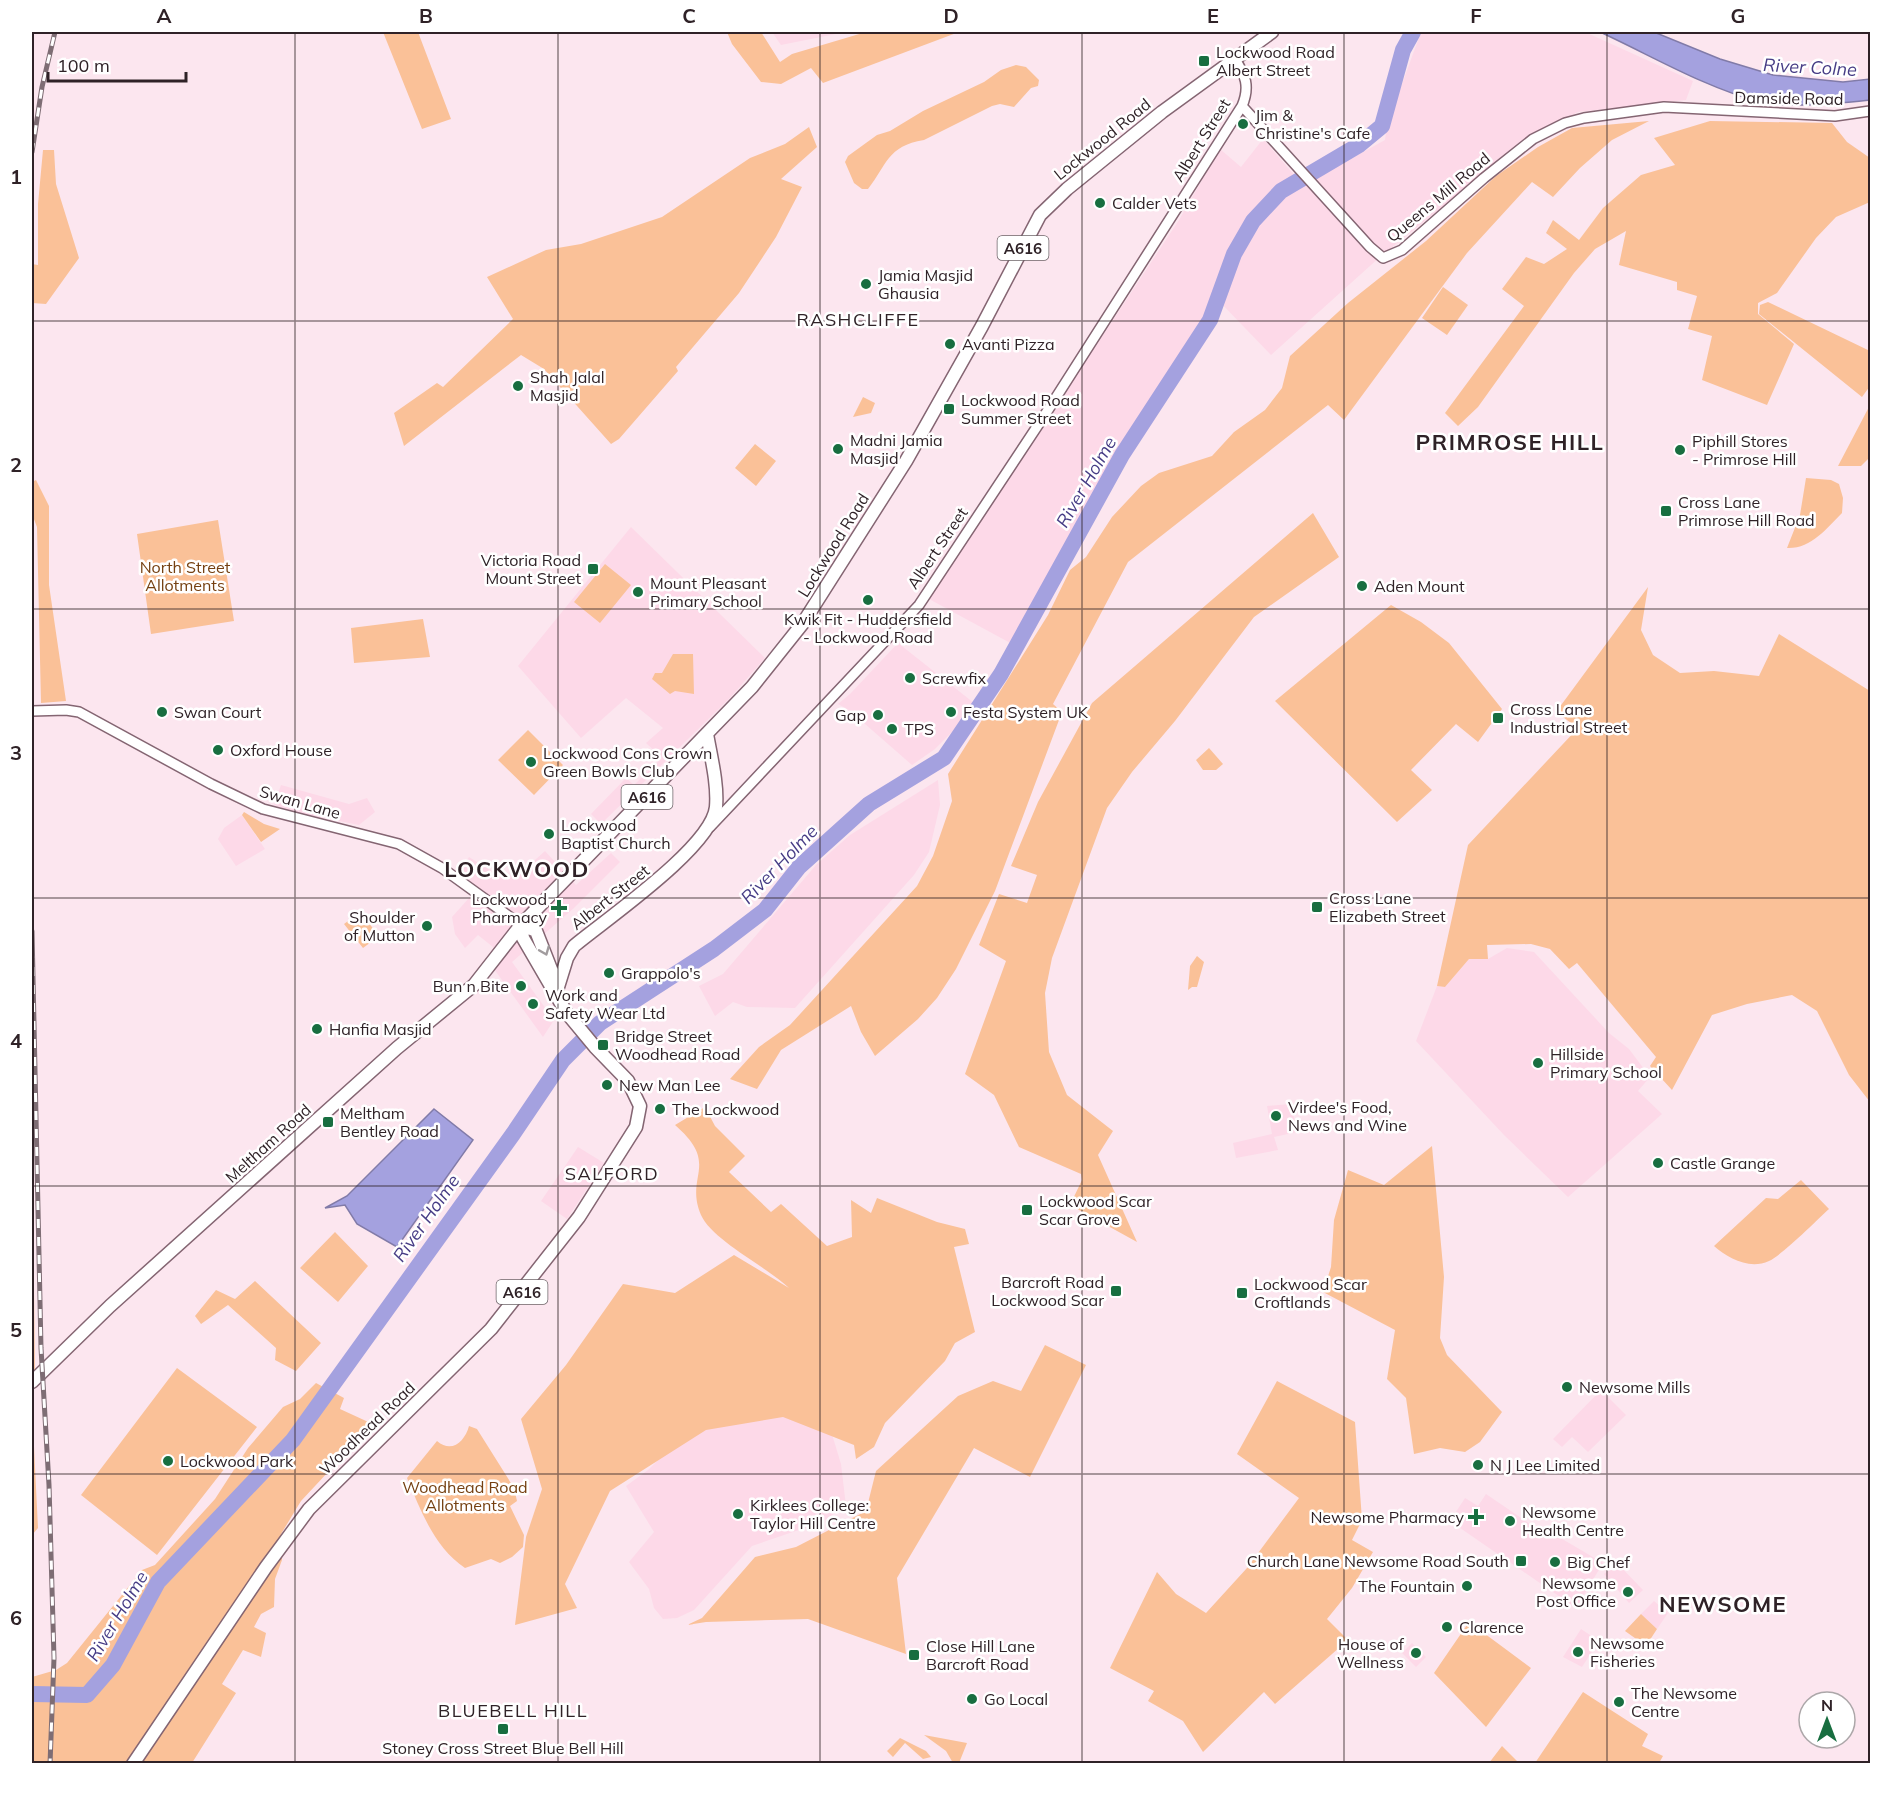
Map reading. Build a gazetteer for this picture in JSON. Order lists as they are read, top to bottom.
{
  "streets": {
    "main road": [
      "Lockwood Road",
      "Albert Street",
      "A616",
      "Meltham Road",
      "Woodhead Road"
    ],
    "street": ["Damside Road", "Queens Mill Road", "Swan Lane"]
  },
  "crossings": [
    ["Damside Road", "Queens Mill Road"],
    ["Lockwood Road", "Albert Street"],
    ["Lockwood Road", "A616"],
    ["Lockwood Road", "Swan Lane"],
    ["Lockwood Road", "Meltham Road"],
    ["Albert Street", "Queens Mill Road"],
    ["Albert Street", "A616"],
    ["Albert Street", "Woodhead Road"],
    ["A616", "Swan Lane"],
    ["A616", "Meltham Road"],
    ["A616", "Woodhead Road"],
    ["Swan Lane", "Meltham Road"]
  ],
  "districts": [
    "RASHCLIFFE",
    "PRIMROSE HILL",
    "LOCKWOOD",
    "SALFORD",
    "NEWSOME",
    "BLUEBELL HILL"
  ],
  "water": ["River Colne", "River Holme"],
  "parks": ["North Street Allotments", "Woodhead Road Allotments"],
  "places": {
    "transit": [
      "Lockwood Road Albert Street",
      "Lockwood Road Summer Street",
      "Cross Lane Primrose Hill Road",
      "Victoria Road Mount Street",
      "Cross Lane Industrial Street",
      "Cross Lane Elizabeth Street",
      "Bridge Street Woodhead Road",
      "Meltham Bentley Road",
      "Lockwood Scar Scar Grove",
      "Barcroft Road Lockwood Scar",
      "Lockwood Scar Croftlands",
      "Church Lane Newsome Road South",
      "Close Hill Lane Barcroft Road",
      "Stoney Cross Street Blue Bell Hill"
    ],
    "other": [
      "Jim & Christine's Cafe",
      "Calder Vets",
      "Jamia Masjid Ghausia",
      "Avanti Pizza",
      "Shah Jalal Masjid",
      "Madni Jamia Masjid",
      "Piphill Stores - Primrose Hill",
      "Aden Mount",
      "Mount Pleasant Primary School",
      "Kwik Fit - Huddersfield - Lockwood Road",
      "Screwfix",
      "Swan Court",
      "Festa System UK",
      "Gap",
      "TPS",
      "Oxford House",
      "Lockwood Cons Crown Green Bowls Club",
      "Lockwood Baptist Church",
      "Shoulder of Mutton",
      "Grappolo's",
      "Bun n Bite",
      "Work and Safety Wear Ltd",
      "Hanfia Masjid",
      "Hillside Primary School",
      "New Man Lee",
      "The Lockwood",
      "Virdee's Food, News and Wine",
      "Castle Grange",
      "Newsome Mills",
      "Lockwood Park",
      "N J Lee Limited",
      "Kirklees College: Taylor Hill Centre",
      "Newsome Health Centre",
      "Big Chef",
      "The Fountain",
      "Newsome Post Office",
      "Clarence",
      "Newsome Fisheries",
      "House of Wellness",
      "Go Local",
      "The Newsome Centre"
    ],
    "health": ["Lockwood Pharmacy", "Newsome Pharmacy"]
  },
  "scale_bar": "100 m",
  "north": "top",
  "grid": {
    "columns": [
      "A",
      "B",
      "C",
      "D",
      "E",
      "F",
      "G"
    ],
    "rows": [
      "1",
      "2",
      "3",
      "4",
      "5",
      "6"
    ]
  }
}
